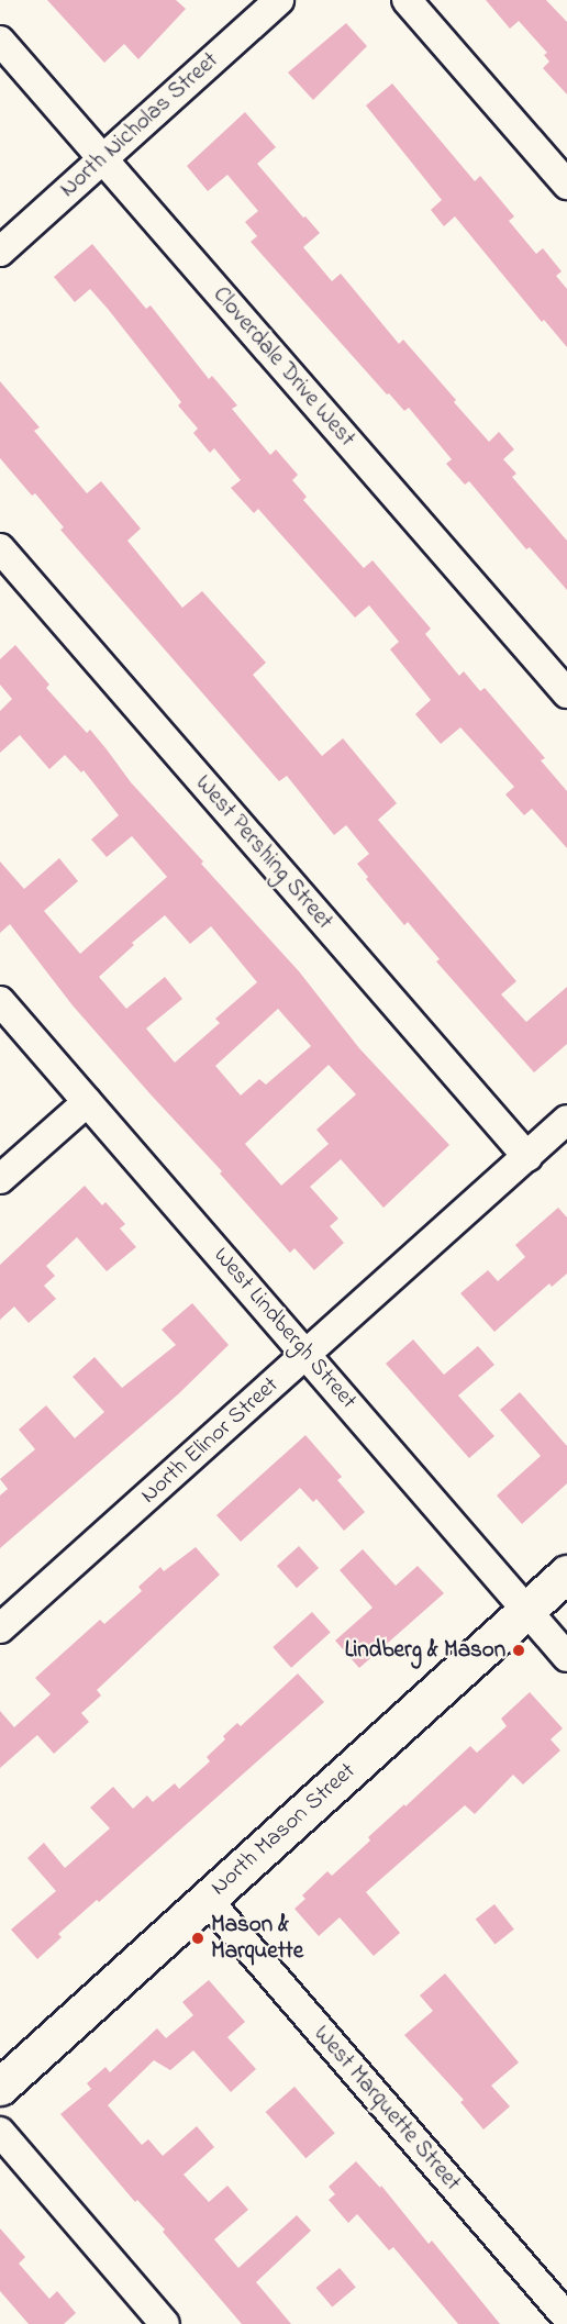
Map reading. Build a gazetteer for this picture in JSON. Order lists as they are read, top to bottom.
{
  "streets": {
    "main road": ["North Mason Street"],
    "street": [
      "North Nicholas Street",
      "Cloverdale Drive West",
      "West Pershing Street",
      "West Lindbergh Street",
      "North Elinor Street",
      "West Marquette Street"
    ]
  },
  "crossings": [
    ["North Nicholas Street", "Cloverdale Drive West"],
    ["West Pershing Street", "North Elinor Street"],
    ["West Lindbergh Street", "North Elinor Street"],
    ["West Lindbergh Street", "North Mason Street"],
    ["North Mason Street", "West Marquette Street"]
  ],
  "places": ["Lindberg & Mason", "Mason & Marquette"]
}
